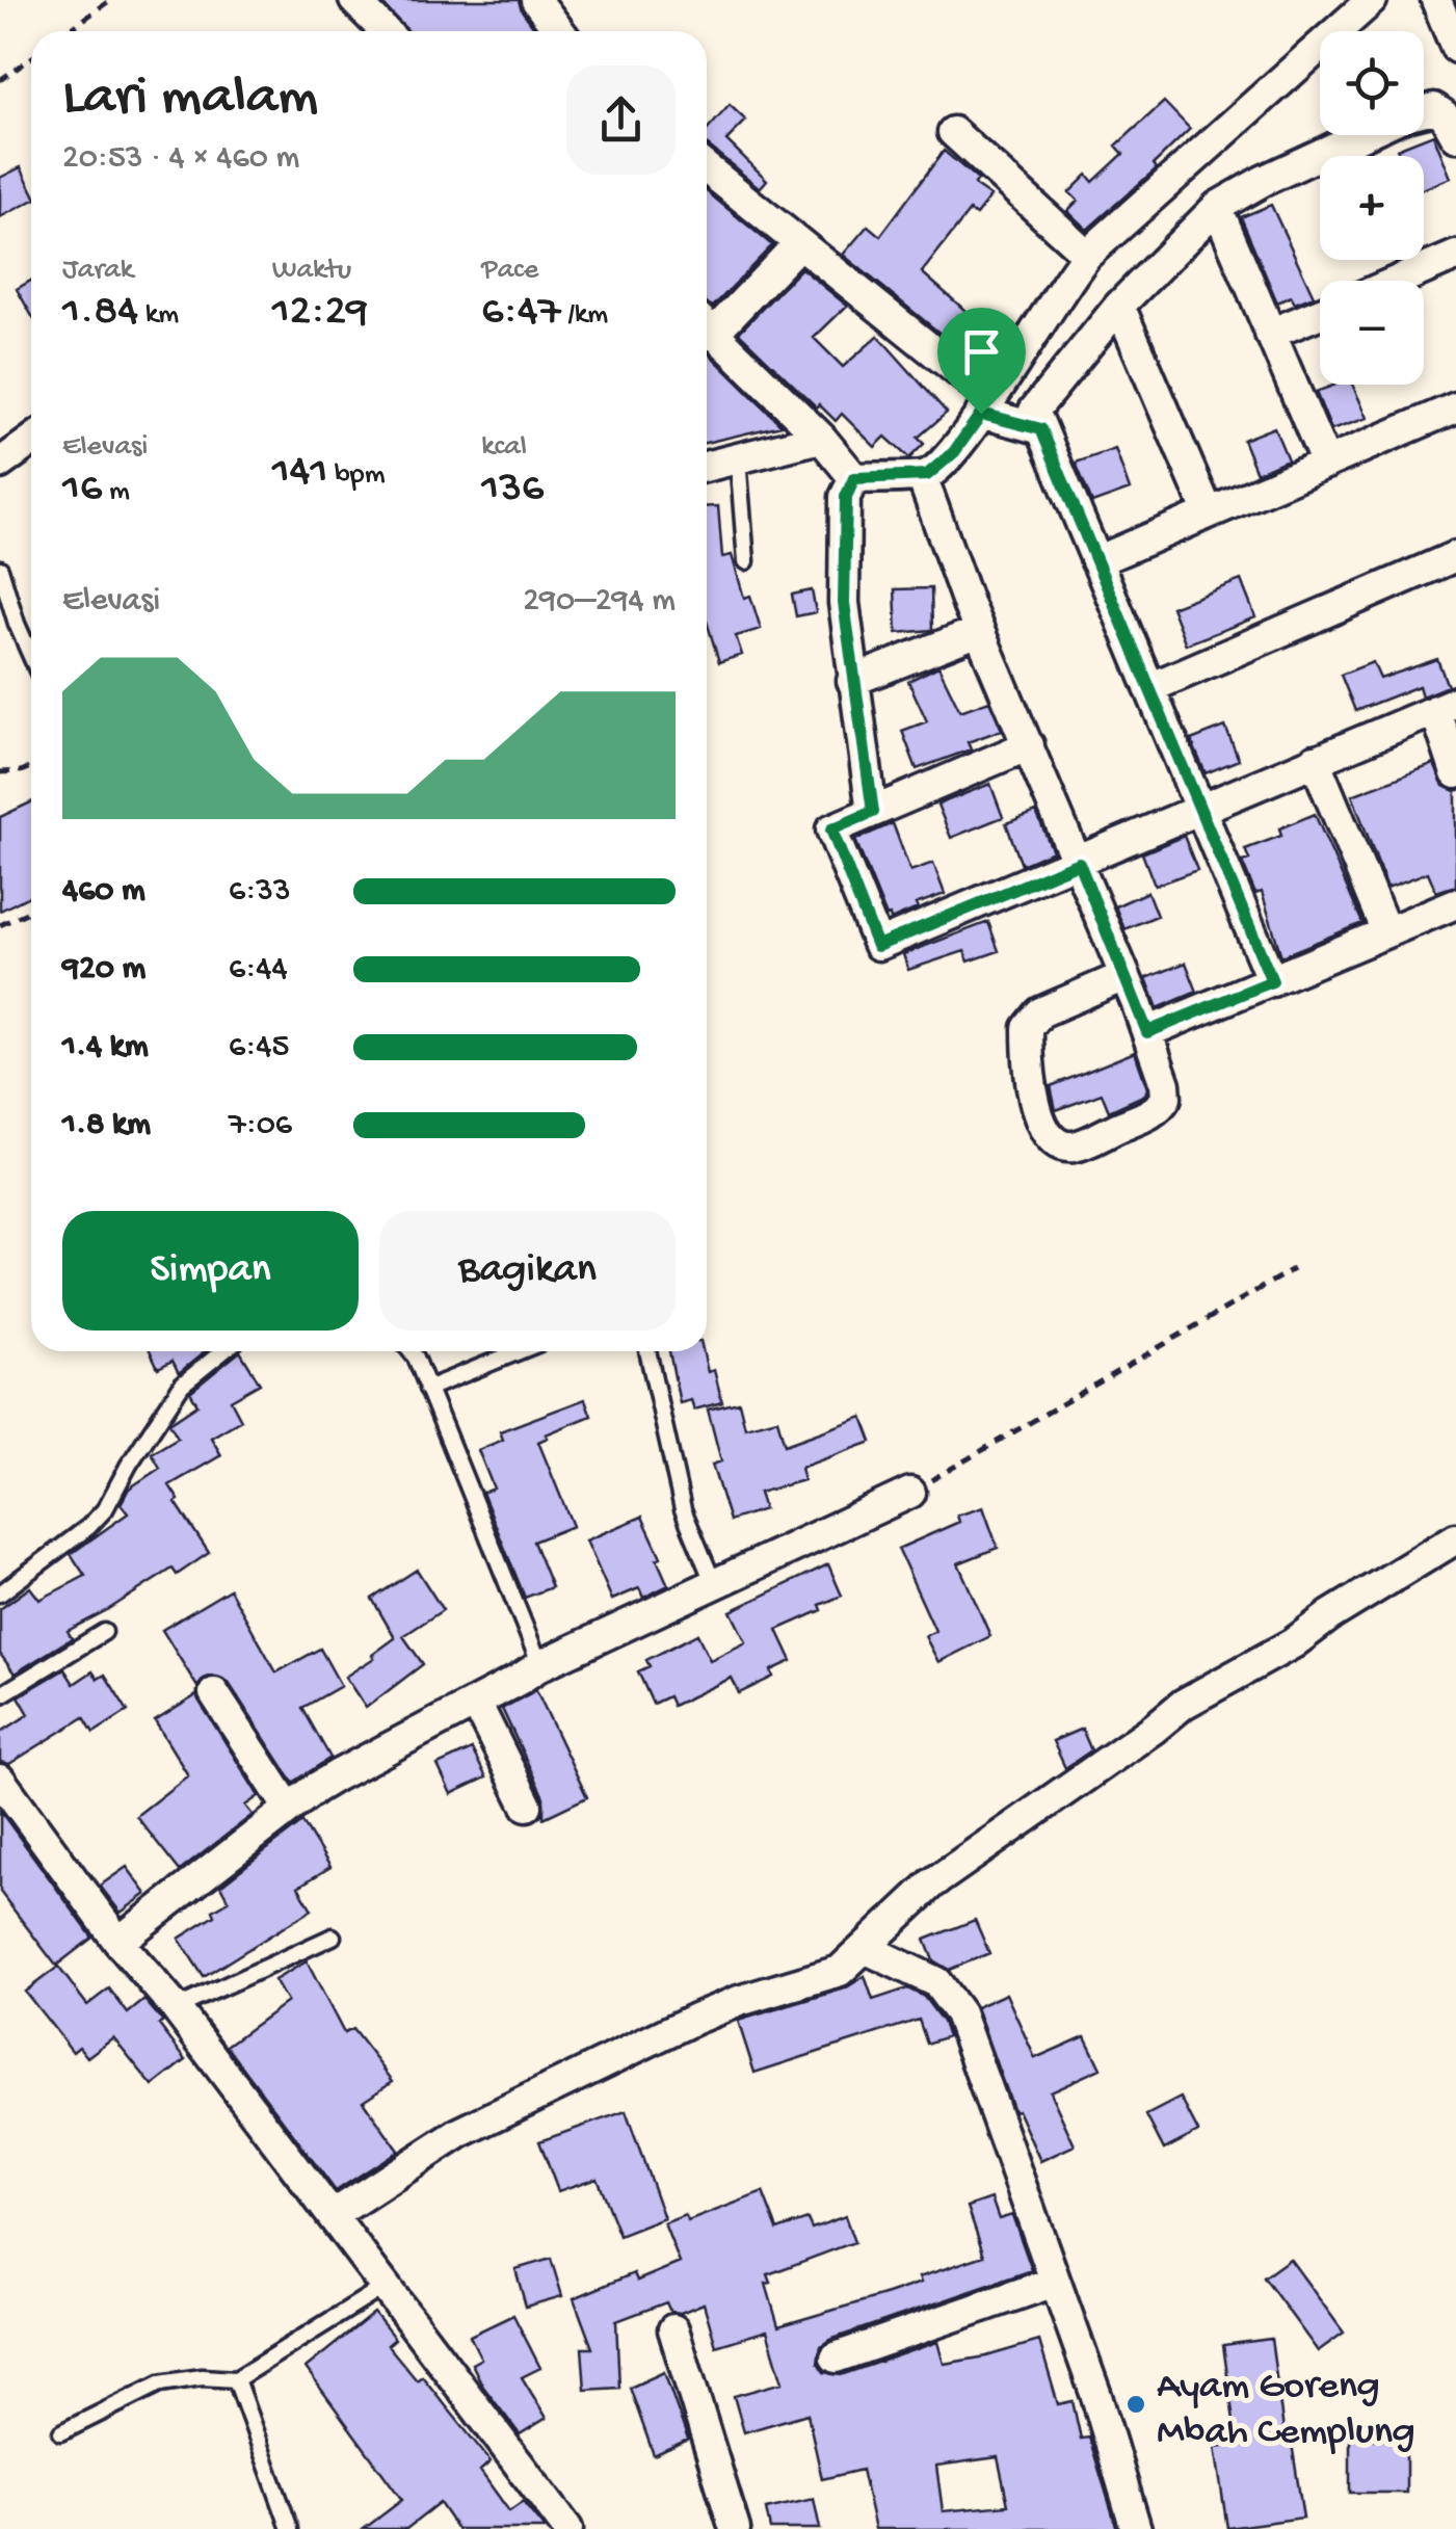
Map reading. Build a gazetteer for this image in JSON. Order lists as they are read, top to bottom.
{
  "places": ["Ayam Goreng Mbah Cemplung"],
  "page": {
    "map_buttons": ["+", "−"],
    "heading": ["Lari malam", "20:53 · 4 × 460 m"],
    "stats": [
      ["Jarak", "1.84 km"],
      ["Waktu", "12:29"],
      ["Pace", "6:47 /km"],
      ["Elevasi", "16 m"],
      ["141 bpm"],
      ["kcal", "136"]
    ],
    "chart": ["Elevasi", "290–294 m"],
    "list": [
      {
        "name": "460 m",
        "note": "6:33"
      },
      {
        "name": "920 m",
        "note": "6:44"
      },
      {
        "name": "1.4 km",
        "note": "6:45"
      },
      {
        "name": "1.8 km",
        "note": "7:06"
      }
    ],
    "buttons": ["Simpan", "Bagikan"]
  }
}
